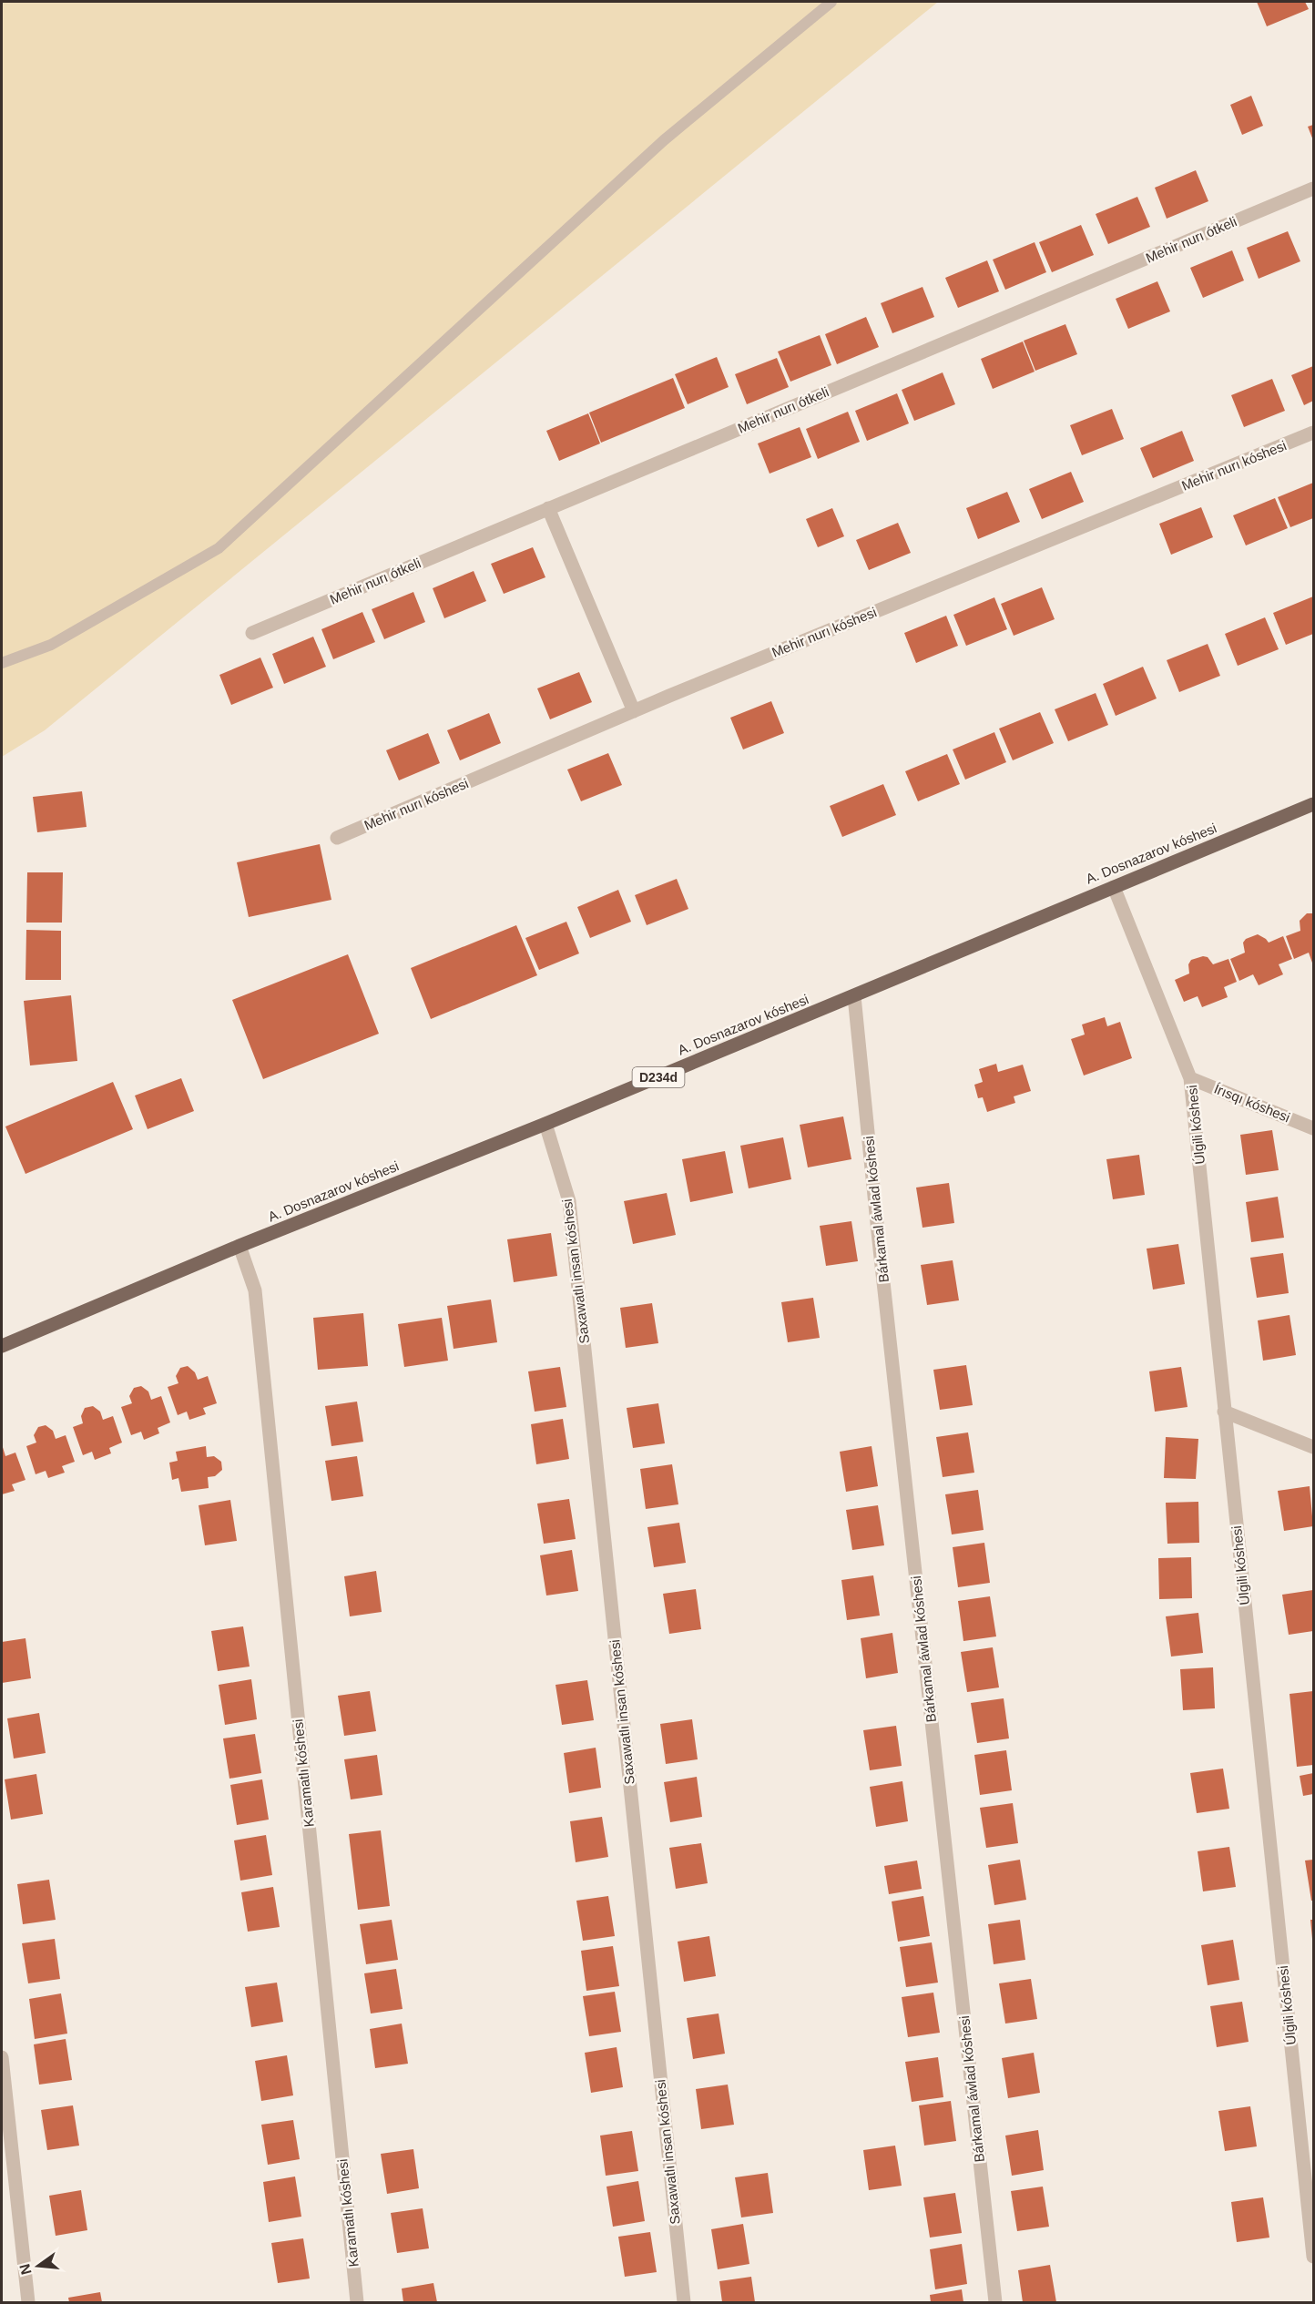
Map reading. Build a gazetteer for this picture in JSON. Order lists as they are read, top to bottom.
{
  "streets": {
    "main road": ["A. Dosnazarov kóshesi", "D234d"],
    "street": [
      "Mehir nurı ótkeli",
      "Mehir nurı kóshesi",
      "Írısqı kóshesi",
      "Úlgili kóshesi",
      "Bárkamal áwlad kóshesi",
      "Saxawatlı insan kóshesi",
      "Karamatlı kóshesi"
    ]
  },
  "crossings": [
    ["A. Dosnazarov kóshesi", "Úlgili kóshesi"],
    ["A. Dosnazarov kóshesi", "Bárkamal áwlad kóshesi"],
    ["A. Dosnazarov kóshesi", "Saxawatlı insan kóshesi"],
    ["A. Dosnazarov kóshesi", "Karamatlı kóshesi"],
    ["Írısqı kóshesi", "Úlgili kóshesi"]
  ],
  "north": "left"
}
